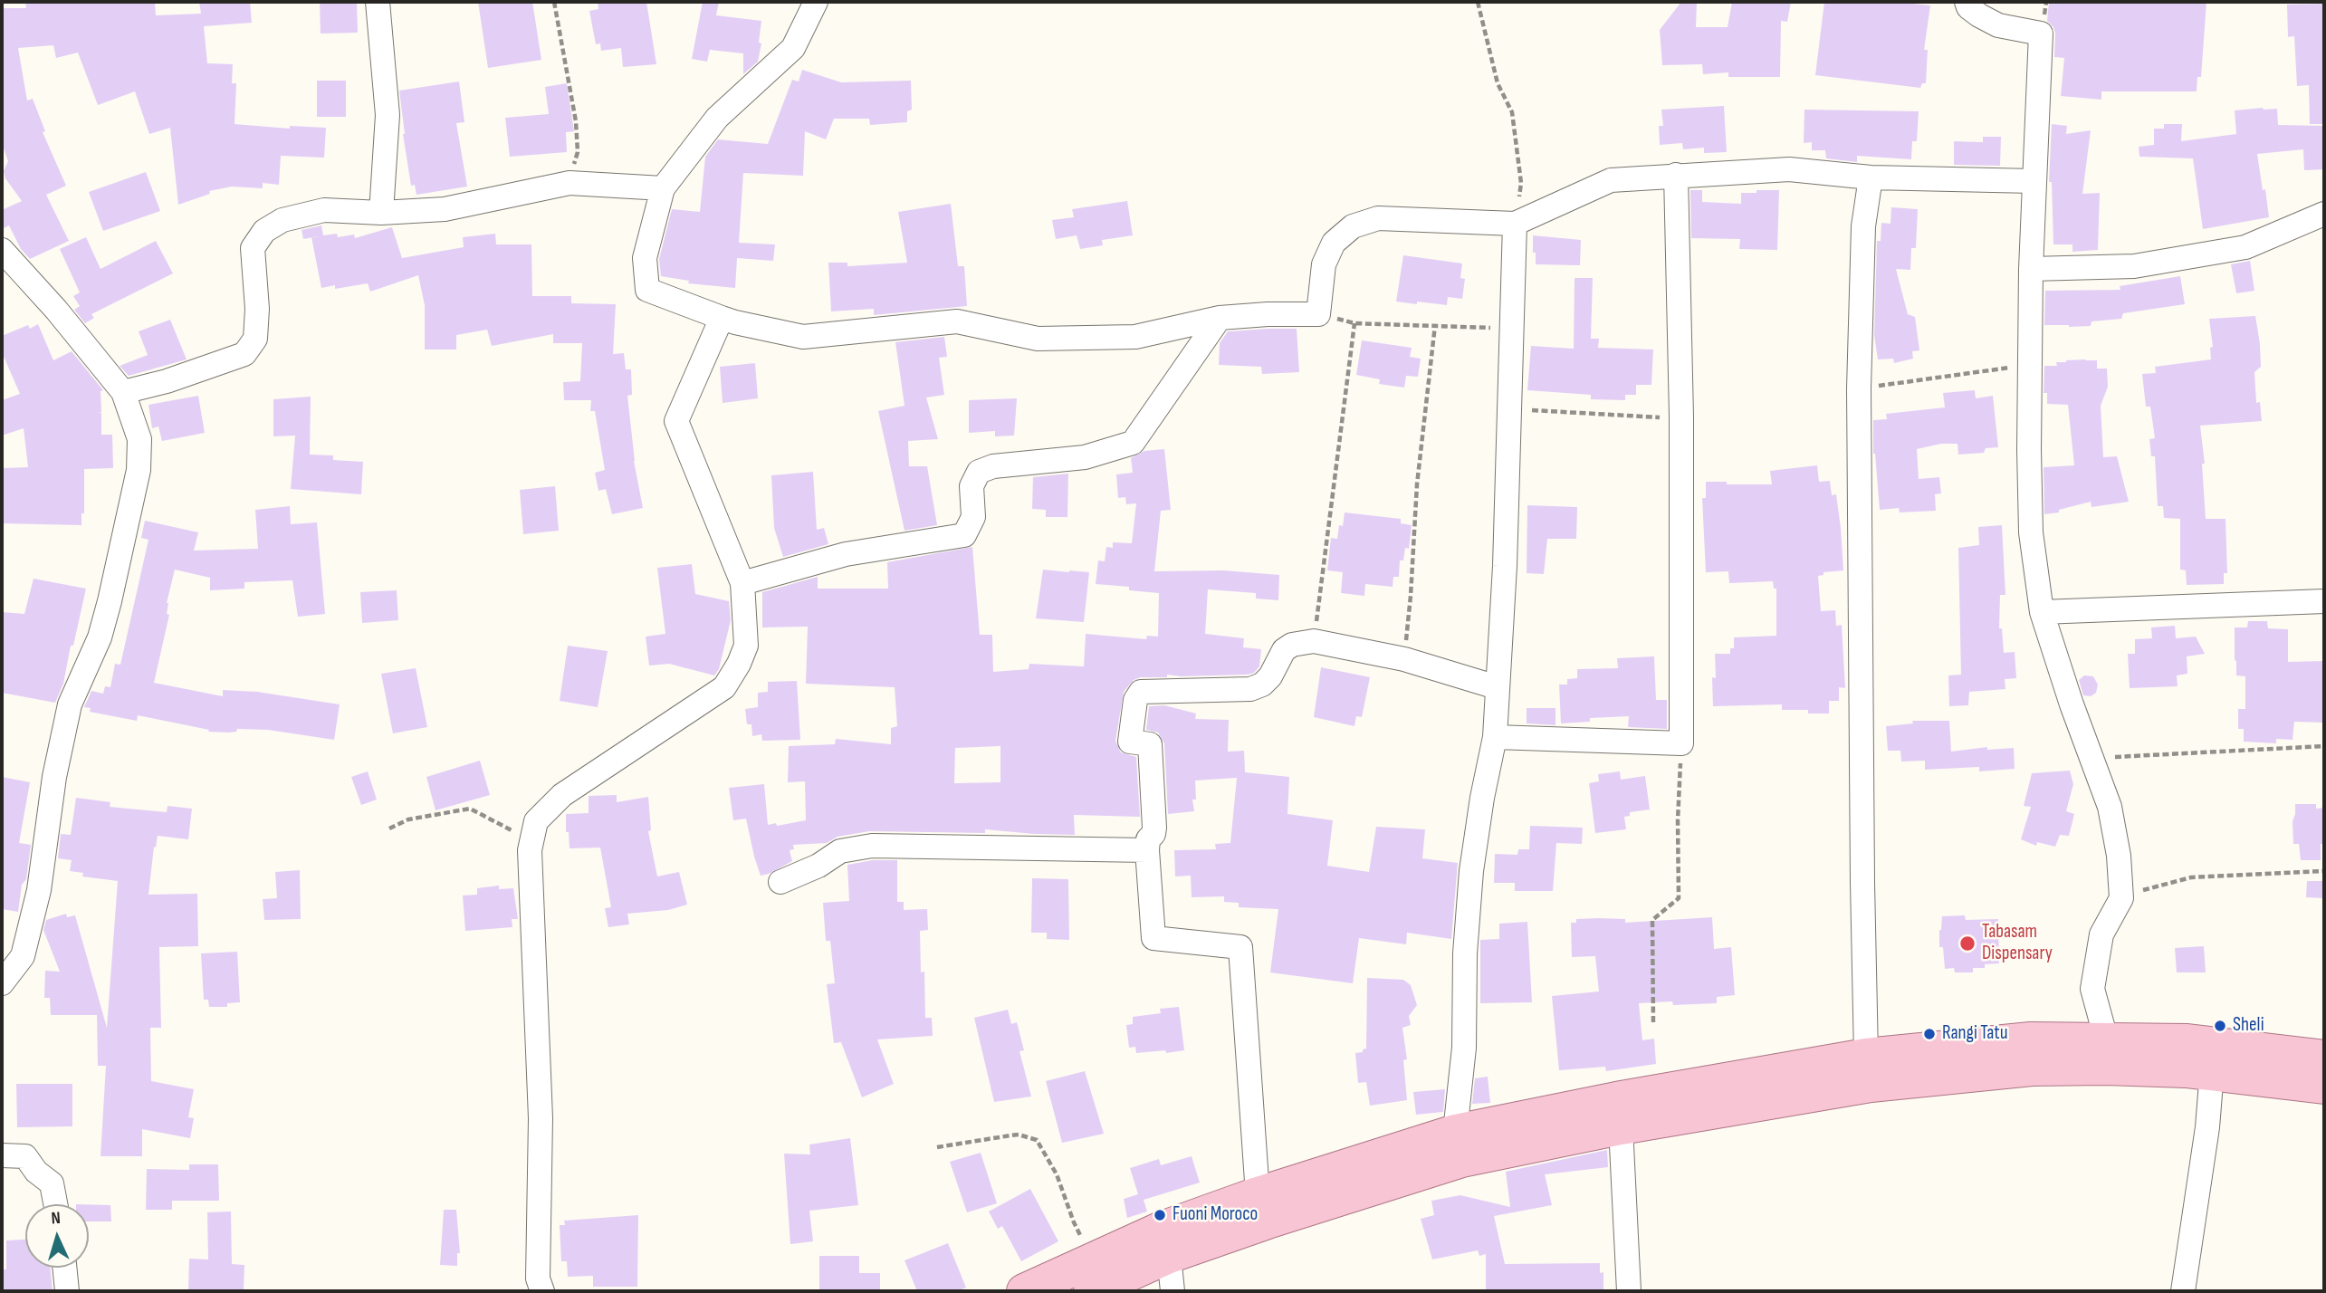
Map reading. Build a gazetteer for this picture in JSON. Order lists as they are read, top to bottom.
{
  "places": [
    "Tabasam Dispensary",
    "Sheli",
    "Rangi Tatu",
    "Fuoni Moroco"
  ],
  "north": "top"
}
